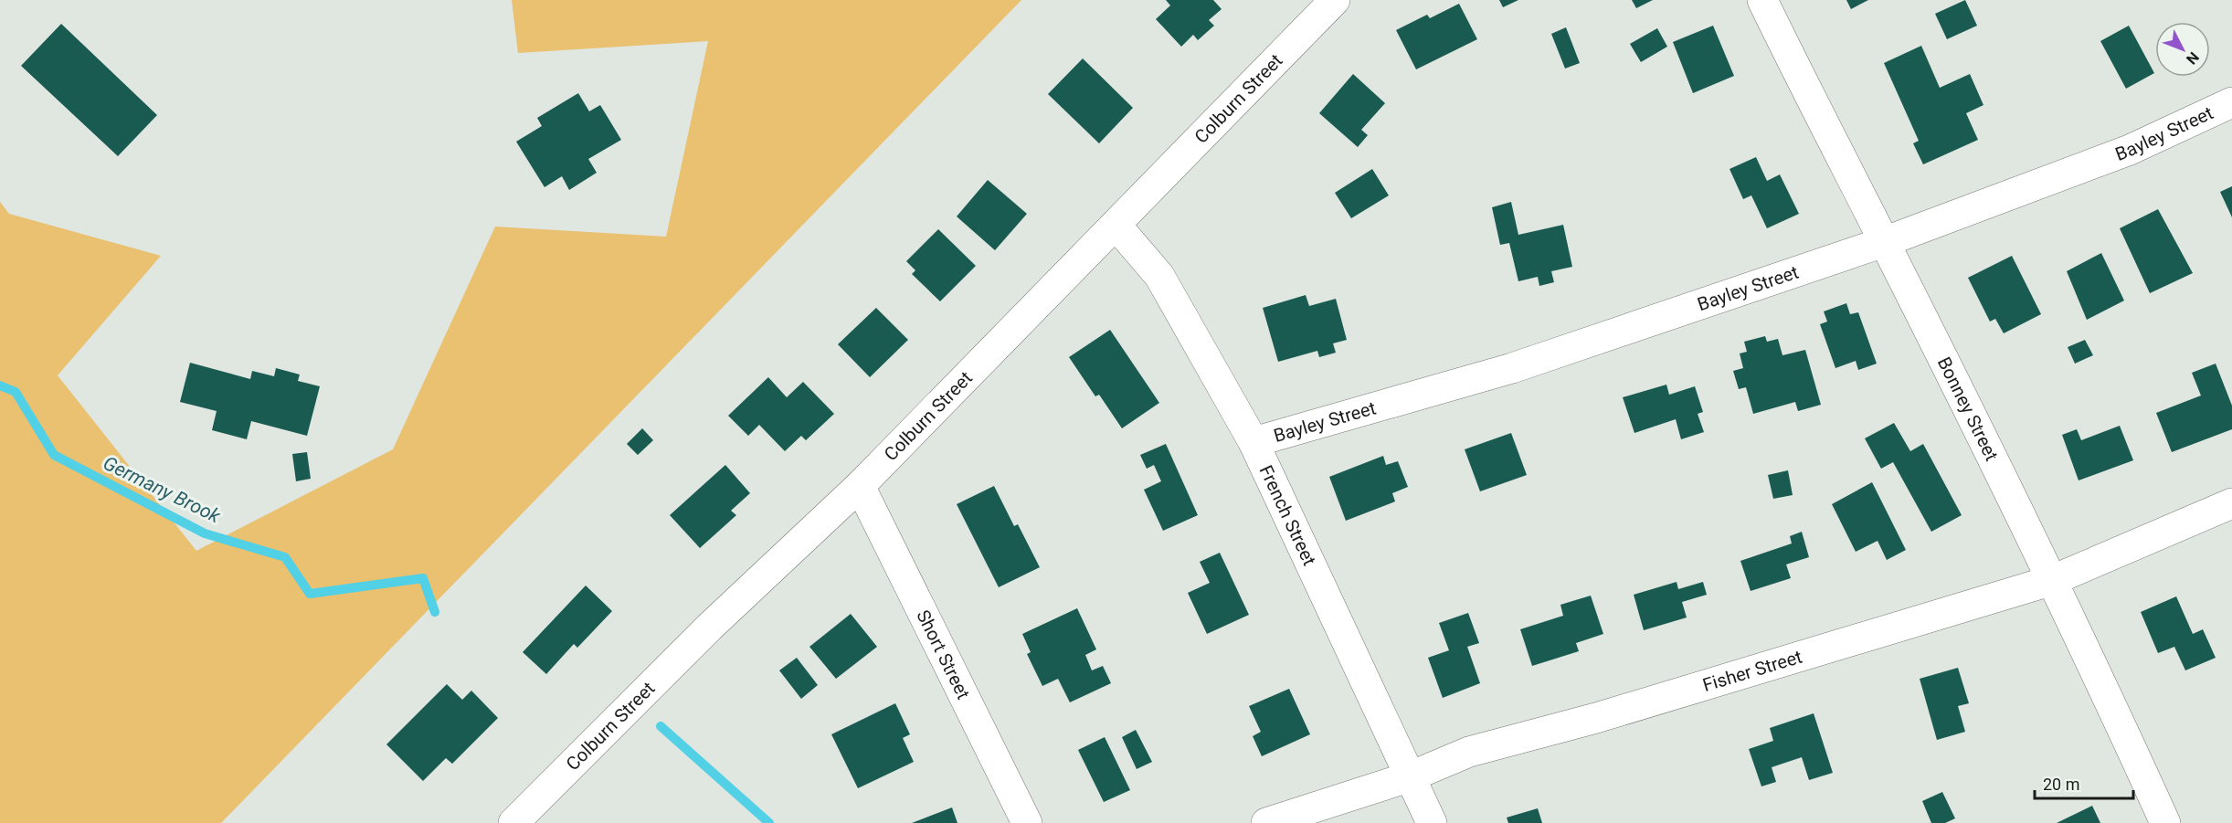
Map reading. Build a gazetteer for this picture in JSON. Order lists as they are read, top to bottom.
{
  "streets": {
    "street": [
      "Colburn Street",
      "Bayley Street",
      "Bonney Street",
      "French Street",
      "Short Street",
      "Fisher Street"
    ]
  },
  "crossings": [
    ["Colburn Street", "French Street"],
    ["Colburn Street", "Short Street"],
    ["Bayley Street", "Bonney Street"],
    ["Bayley Street", "French Street"],
    ["Bonney Street", "Fisher Street"],
    ["French Street", "Fisher Street"]
  ],
  "water": ["Germany Brook"],
  "scale_bar": "20 m",
  "north": "bottom right"
}
